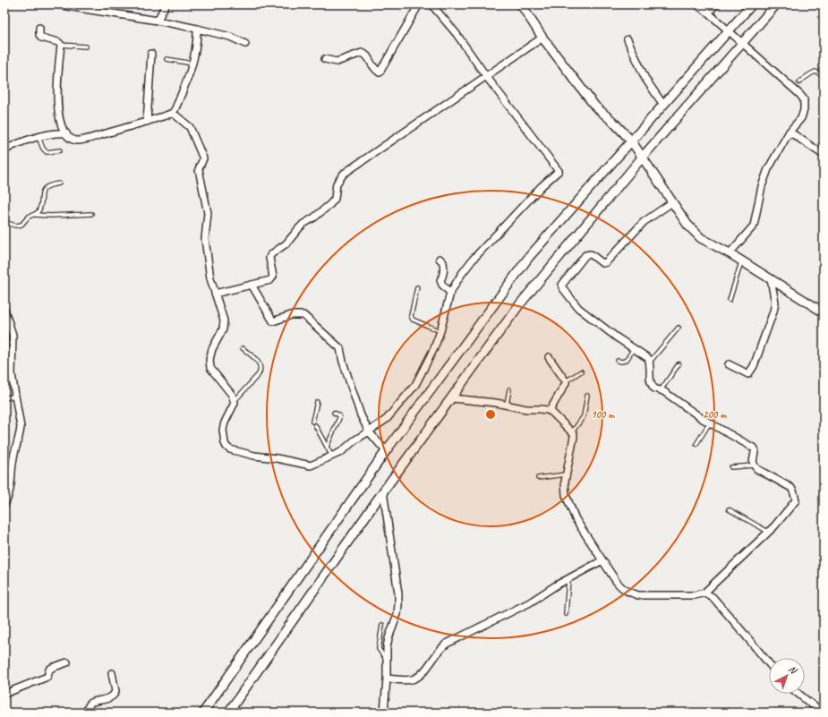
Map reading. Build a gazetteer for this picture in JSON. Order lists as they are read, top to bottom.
{
  "north": "top right",
  "rings": ["100 m", "200 m"]
}
